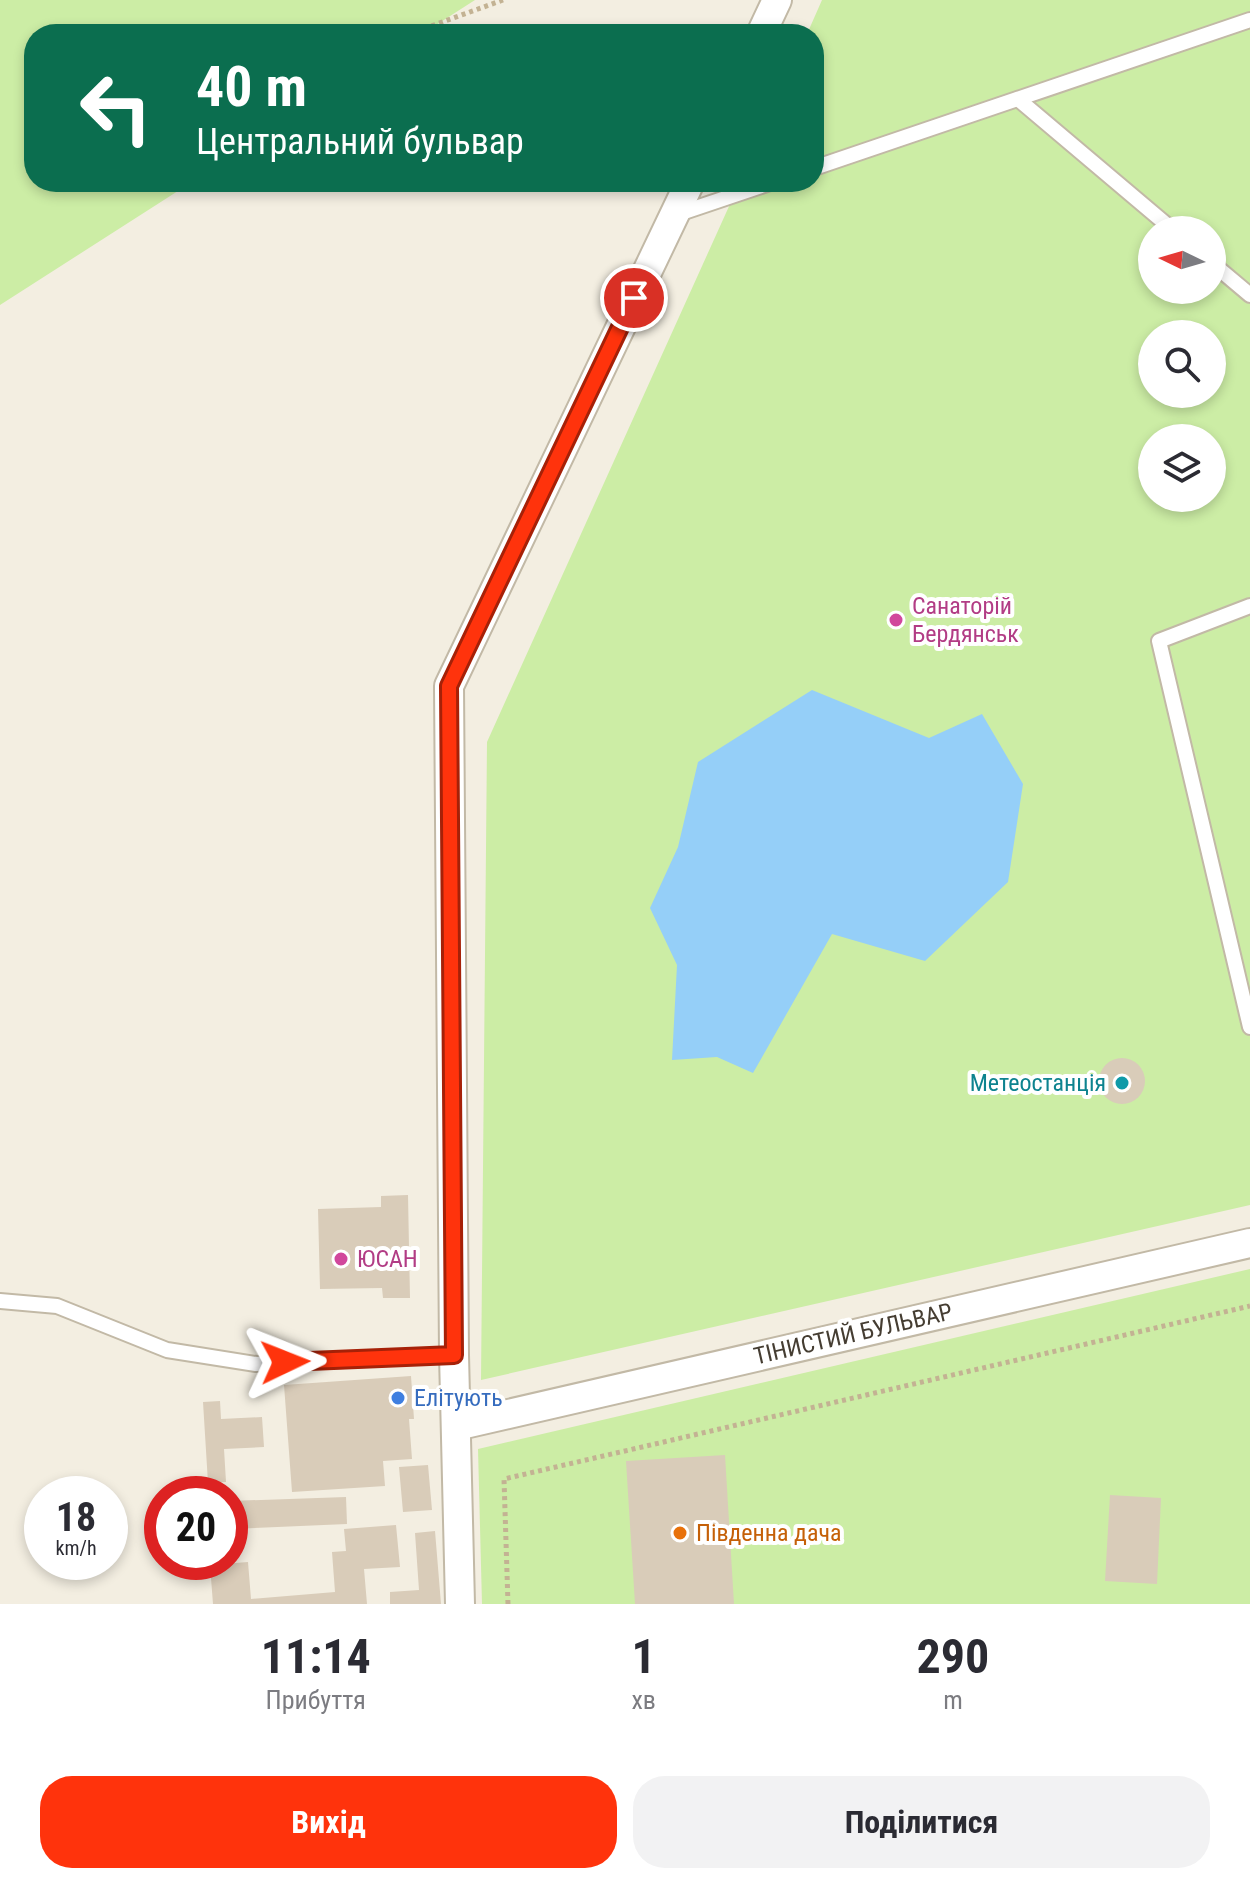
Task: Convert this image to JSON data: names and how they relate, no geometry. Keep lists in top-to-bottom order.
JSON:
{
  "streets": {
    "street": ["ТІНИСТИЙ БУЛЬВАР"]
  },
  "places": [
    "Санаторій Бердянськ",
    "Метеостанція",
    "ЮСАН",
    "Елітують",
    "Південна дача"
  ],
  "north": "left",
  "page": {
    "turn": ["40 m", "Центральний бульвар"],
    "speed": "18 km/h",
    "limit": "20",
    "eta": [
      "11:14",
      "Прибуття",
      "1",
      "хв",
      "290",
      "m"
    ],
    "buttons": ["Вихід", "Поділитися"]
  }
}
